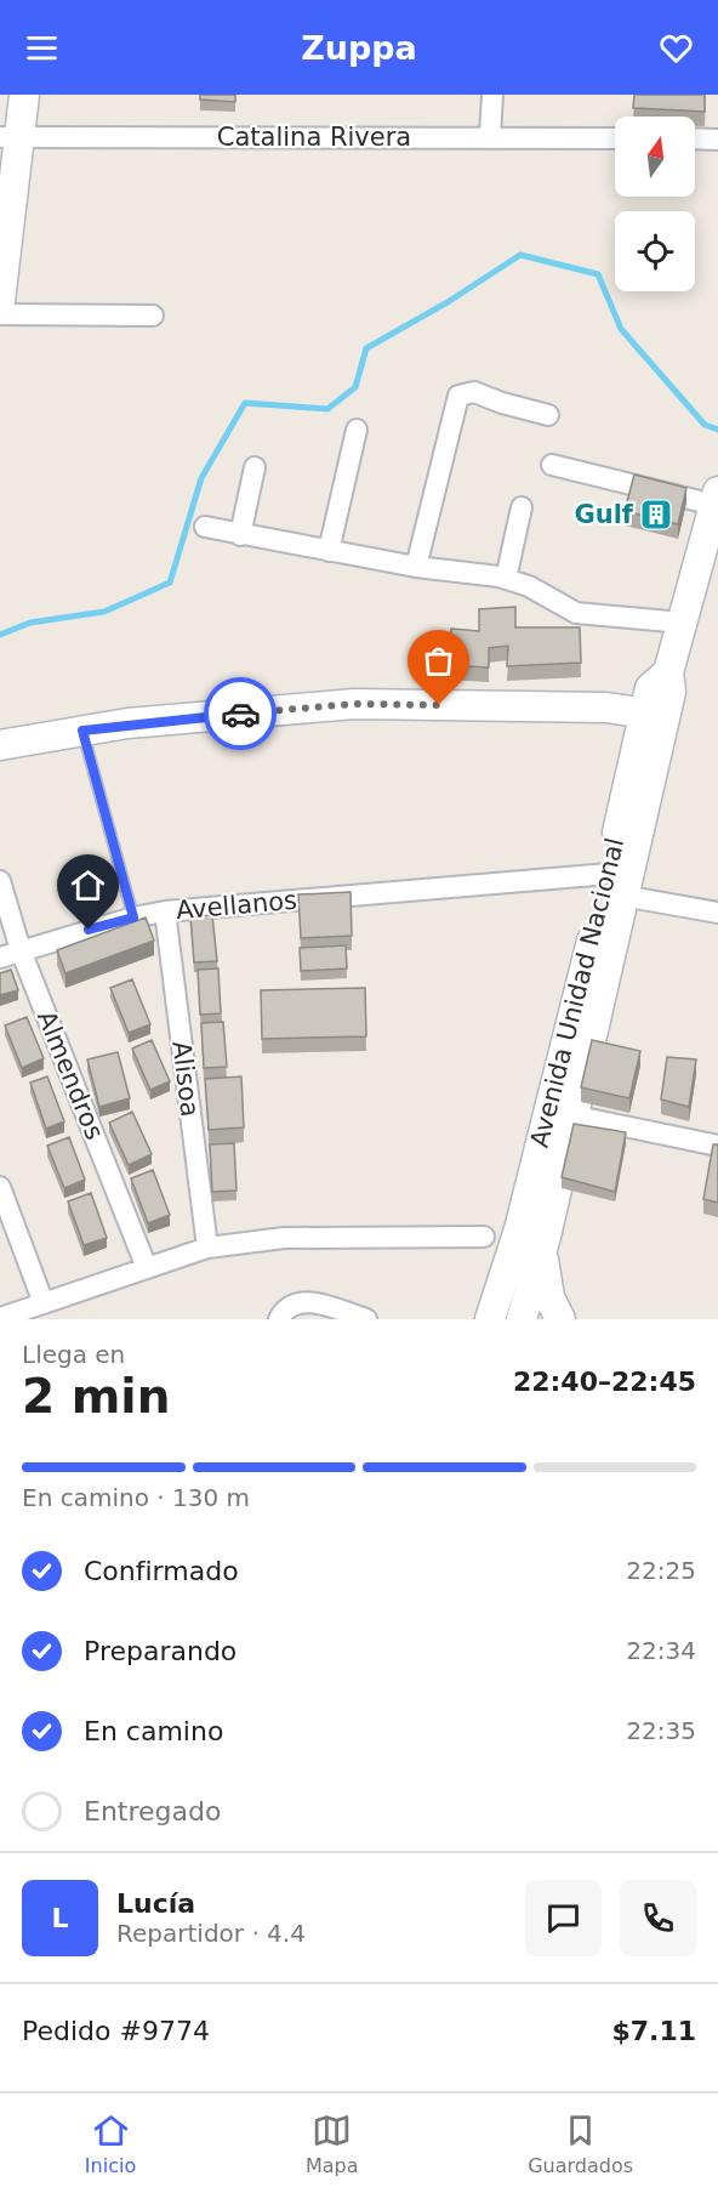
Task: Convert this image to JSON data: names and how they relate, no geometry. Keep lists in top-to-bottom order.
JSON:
{
  "streets": {
    "main road": ["Avenida Unidad Nacional"],
    "street": [
      "Catalina Rivera",
      "Avellanos",
      "Almendros",
      "Alisoa"
    ]
  },
  "crossings": [
    ["Avellanos", "Avenida Unidad Nacional"],
    ["Avellanos", "Almendros"],
    ["Avellanos", "Alisoa"]
  ],
  "places": {
    "building": ["Gulf"]
  },
  "north": "top",
  "page": {
    "header": "Zuppa",
    "heading": ["2 min", "Llega en", "22:40–22:45"],
    "panel": [
      "Lucía",
      "Repartidor · 4.4",
      "Pedido #9774",
      "$7.11"
    ],
    "bar": "En camino · 130 m",
    "list": [
      ["Confirmado", "22:25"],
      ["Preparando", "22:34"],
      ["En camino", "22:35"],
      "Entregado"
    ],
    "round": "L",
    "tabs": ["Inicio", "Mapa", "Guardados"]
  }
}
